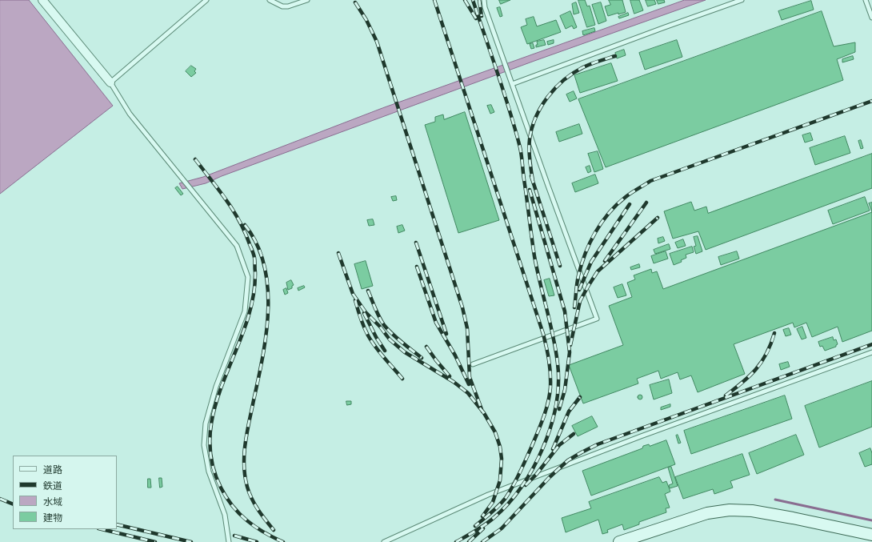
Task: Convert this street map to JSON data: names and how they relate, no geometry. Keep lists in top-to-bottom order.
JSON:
{
  "legend": [
    "道路",
    "鉄道",
    "水域",
    "建物"
  ]
}
